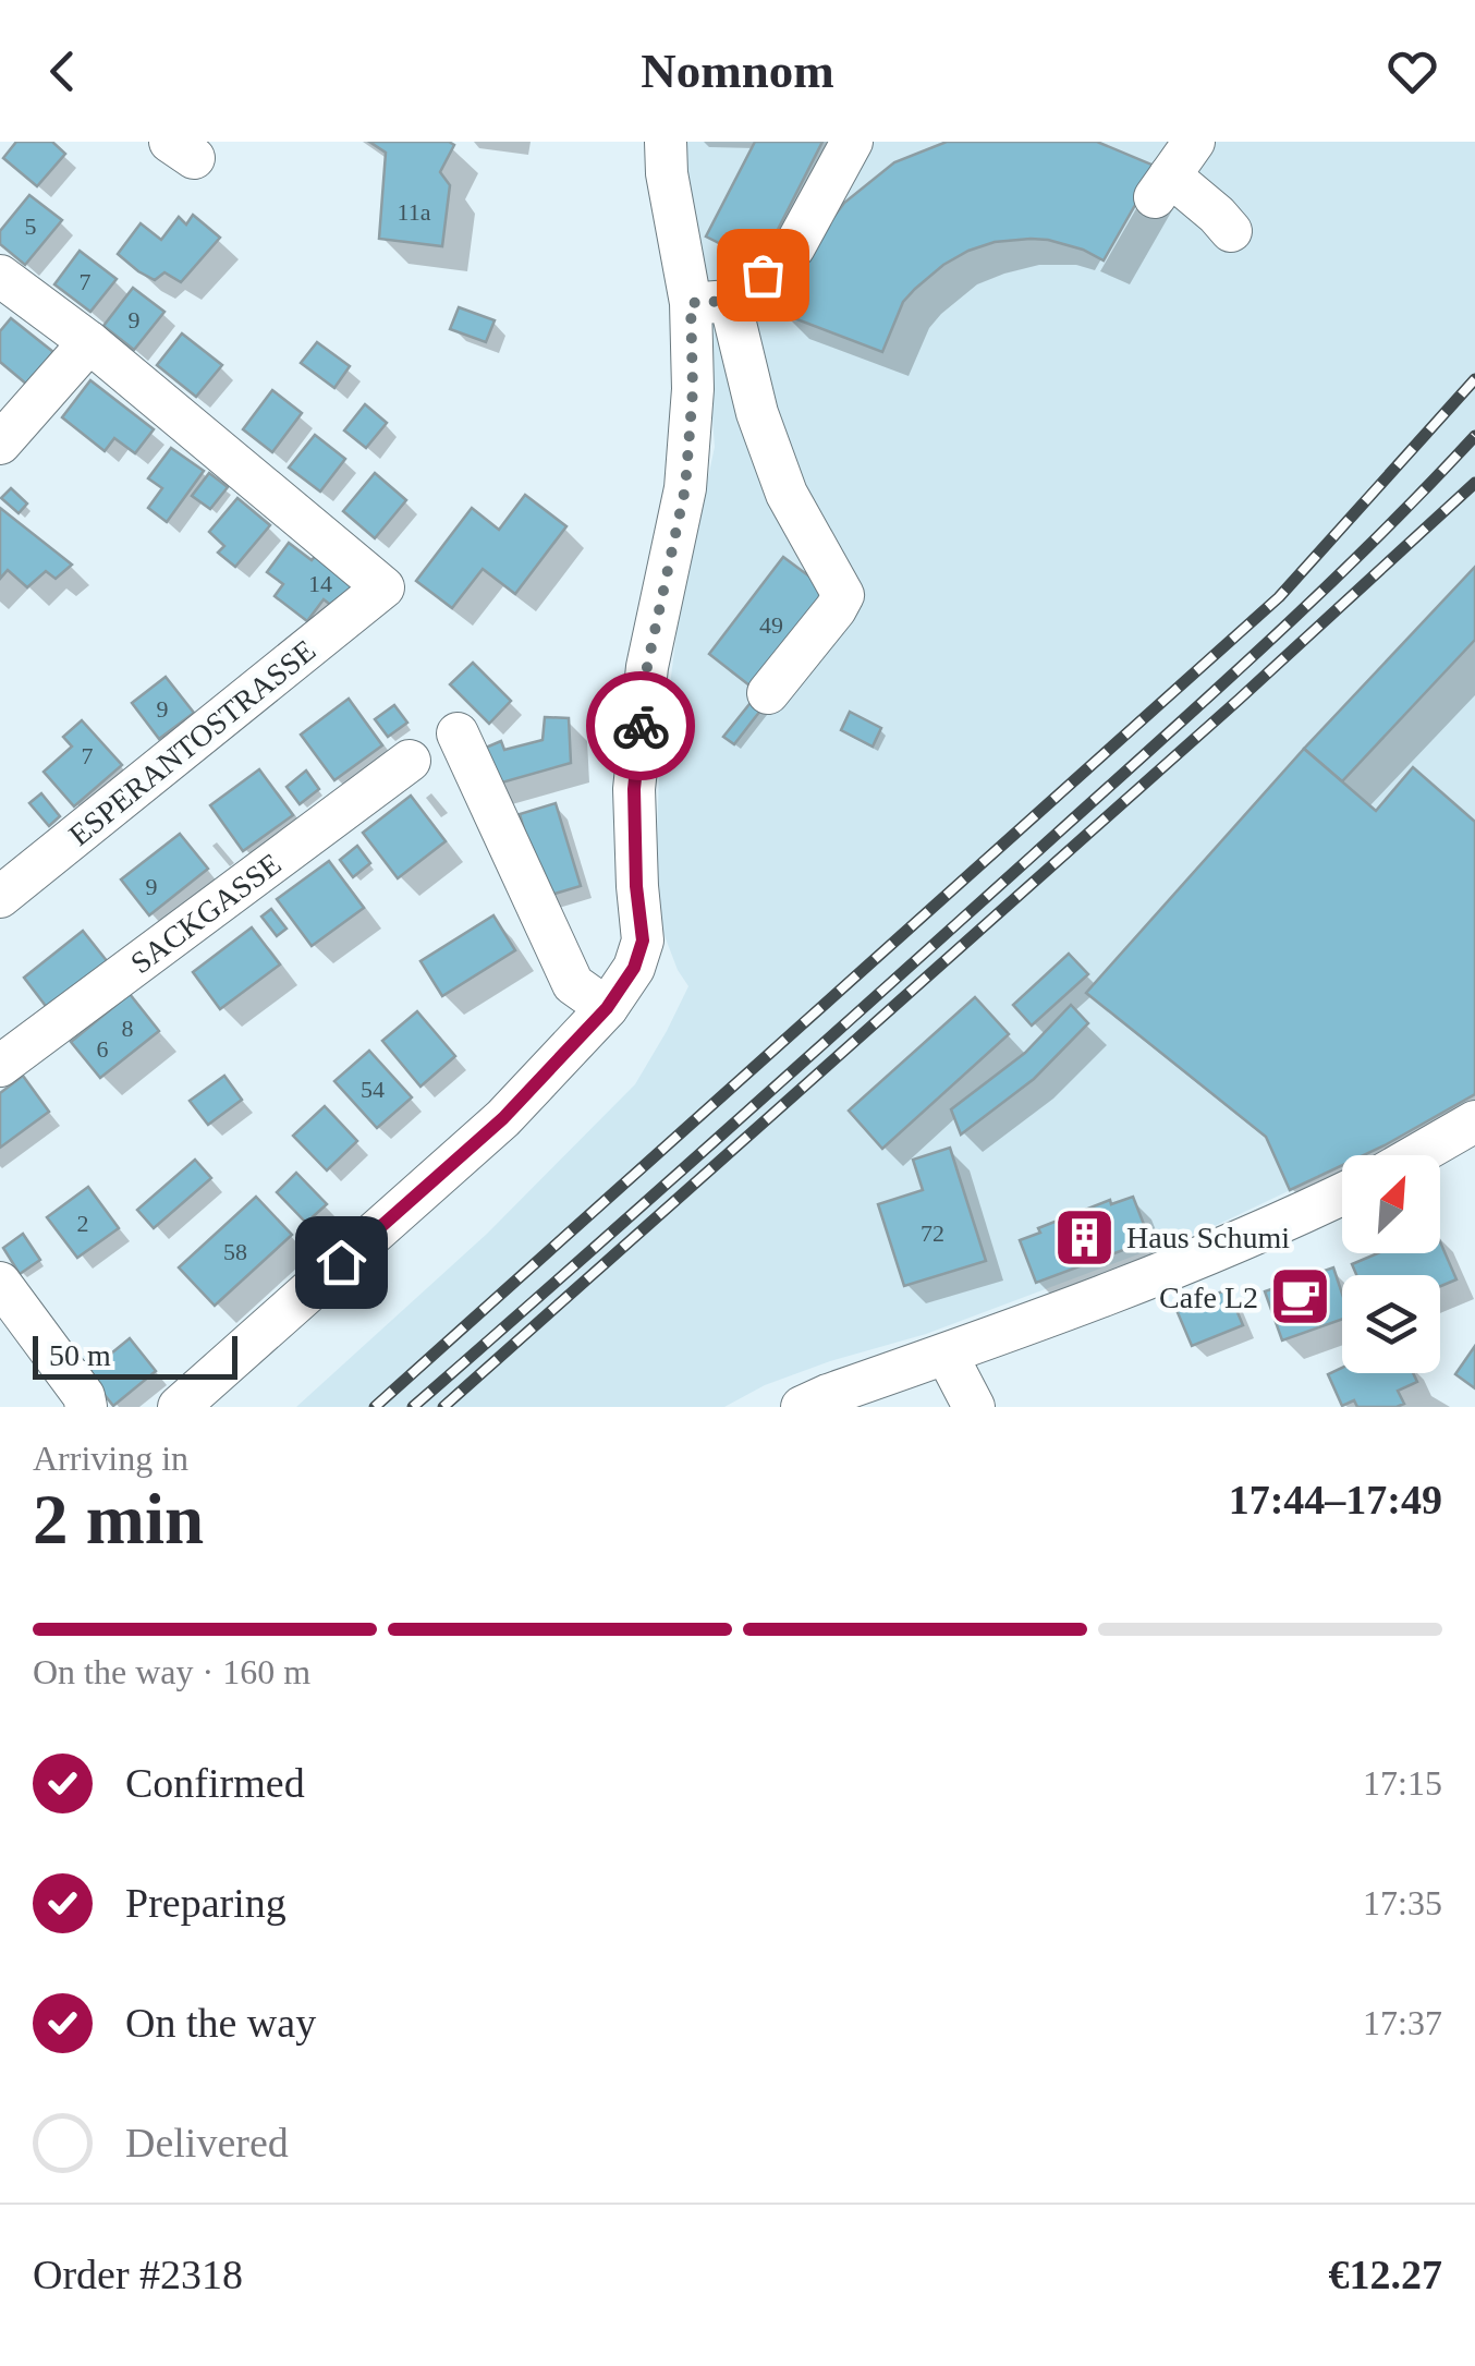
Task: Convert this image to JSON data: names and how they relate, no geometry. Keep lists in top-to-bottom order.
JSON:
{
  "streets": {
    "street": ["ESPERANTOSTRASSE", "SACKGASSE"]
  },
  "places": {
    "building": ["Haus Schumi"],
    "cafe": ["Cafe L2"]
  },
  "house_numbers": [
    "11a",
    "5",
    "7",
    "9",
    "14",
    "49",
    "9",
    "7",
    "9",
    "8",
    "6",
    "54",
    "2",
    "72",
    "58"
  ],
  "scale_bar": "50 m",
  "north": "top right",
  "page": {
    "header": "Nomnom",
    "scale": "50 m",
    "heading": ["2 min", "Arriving in", "17:44–17:49"],
    "panel": ["Order #2318", "€12.27"],
    "bar": "On the way · 160 m",
    "list": [
      ["Confirmed", "17:15"],
      ["Preparing", "17:35"],
      ["On the way", "17:37"],
      "Delivered"
    ]
  }
}
